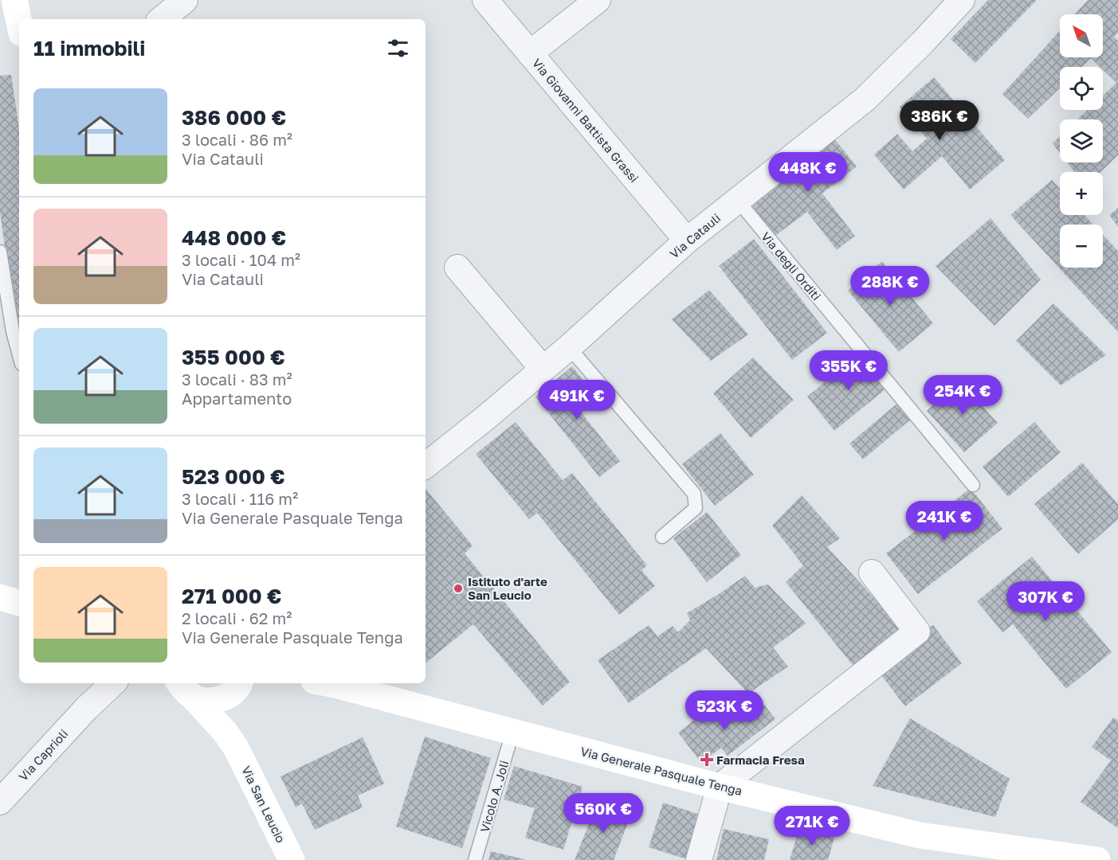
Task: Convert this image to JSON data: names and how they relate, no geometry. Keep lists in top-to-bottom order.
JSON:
{
  "streets": {
    "street": [
      "Via Giovanni Battista Grassi",
      "Via Catauli",
      "Via Caprioli",
      "Via Generale Pasquale Tenga",
      "Via San Leucio"
    ],
    "lane": ["Via degli Orditi", "Vicolo A. Joli"]
  },
  "crossings": [
    ["Via Giovanni Battista Grassi", "Via Catauli"],
    ["Via Catauli", "Via degli Orditi"],
    ["Via Generale Pasquale Tenga", "Vicolo A. Joli"]
  ],
  "places": {
    "other": ["Istituto d'arte San Leucio"],
    "health": ["Farmacia Fresa"]
  },
  "north": "top left",
  "page": {
    "map_buttons": ["+", "−"],
    "heading": "11 immobili",
    "list": [
      {
        "name": "386 000 €",
        "note": "3 locali · 86 m² · Via Catauli"
      },
      {
        "name": "448 000 €",
        "note": "3 locali · 104 m² · Via Catauli"
      },
      {
        "name": "355 000 €",
        "note": "3 locali · 83 m² · Appartamento"
      },
      {
        "name": "523 000 €",
        "note": "3 locali · 116 m² · Via Generale Pasquale Tenga"
      },
      {
        "name": "271 000 €",
        "note": "2 locali · 62 m² · Via Generale Pasquale Tenga"
      }
    ],
    "price": [
      "386K €",
      "448K €",
      "288K €",
      "355K €",
      "254K €",
      "491K €",
      "241K €",
      "307K €",
      "523K €",
      "560K €",
      "271K €"
    ]
  }
}
